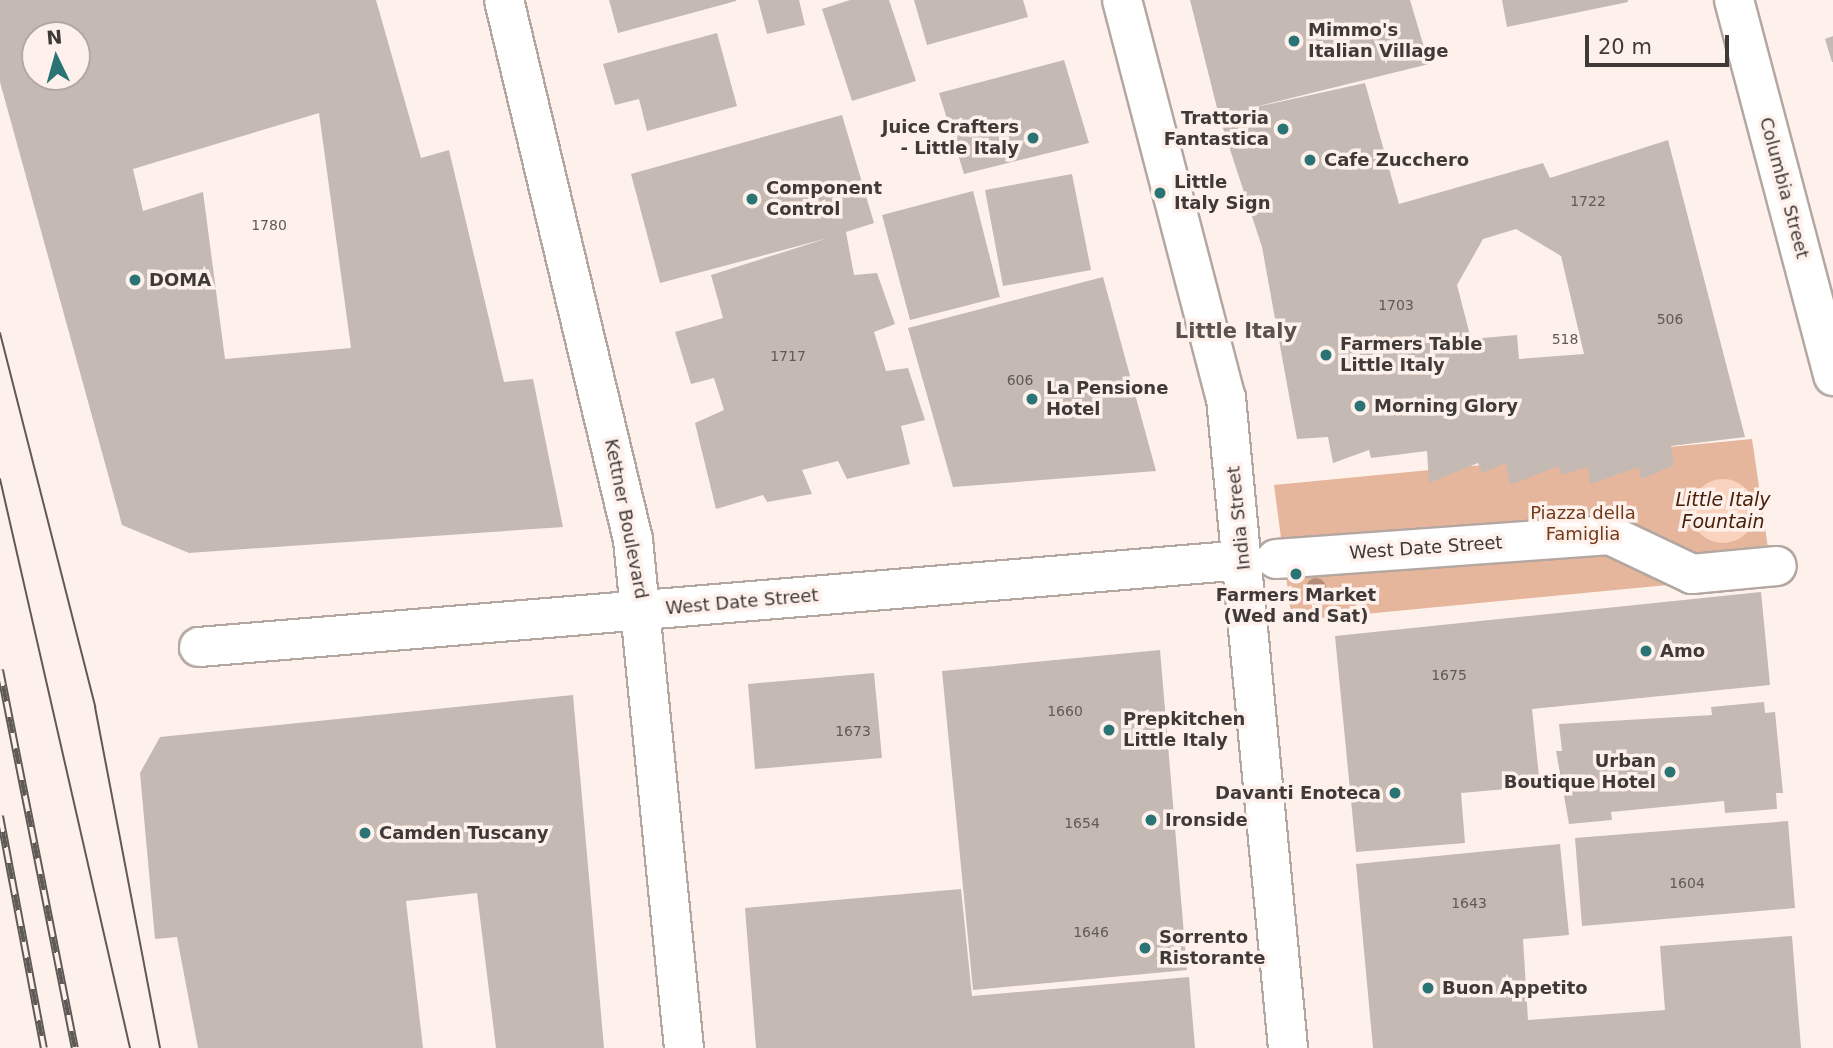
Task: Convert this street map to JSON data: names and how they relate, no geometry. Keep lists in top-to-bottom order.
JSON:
{
  "streets": {
    "main road": [
      "Columbia Street",
      "India Street",
      "Kettner Boulevard",
      "West Date Street"
    ]
  },
  "crossings": [
    ["India Street", "West Date Street"],
    ["Kettner Boulevard", "West Date Street"]
  ],
  "districts": ["Little Italy"],
  "water": ["Little Italy Fountain"],
  "parks": ["Piazza della Famiglia"],
  "places": [
    "Mimmo's Italian Village",
    "Trattoria Fantastica",
    "Juice Crafters - Little Italy",
    "Cafe Zucchero",
    "Little Italy Sign",
    "Component Control",
    "DOMA",
    "Farmers Table Little Italy",
    "La Pensione Hotel",
    "Morning Glory",
    "Farmers Market (Wed and Sat)",
    "Amo",
    "Prepkitchen Little Italy",
    "Urban Boutique Hotel",
    "Davanti Enoteca",
    "Ironside",
    "Camden Tuscany",
    "Sorrento Ristorante",
    "Buon Appetito"
  ],
  "house_numbers": [
    "1722",
    "1780",
    "1703",
    "506",
    "518",
    "1717",
    "606",
    "1675",
    "1660",
    "1673",
    "1654",
    "1604",
    "1643",
    "1646"
  ],
  "scale_bar": "20 m",
  "north": "top"
}
